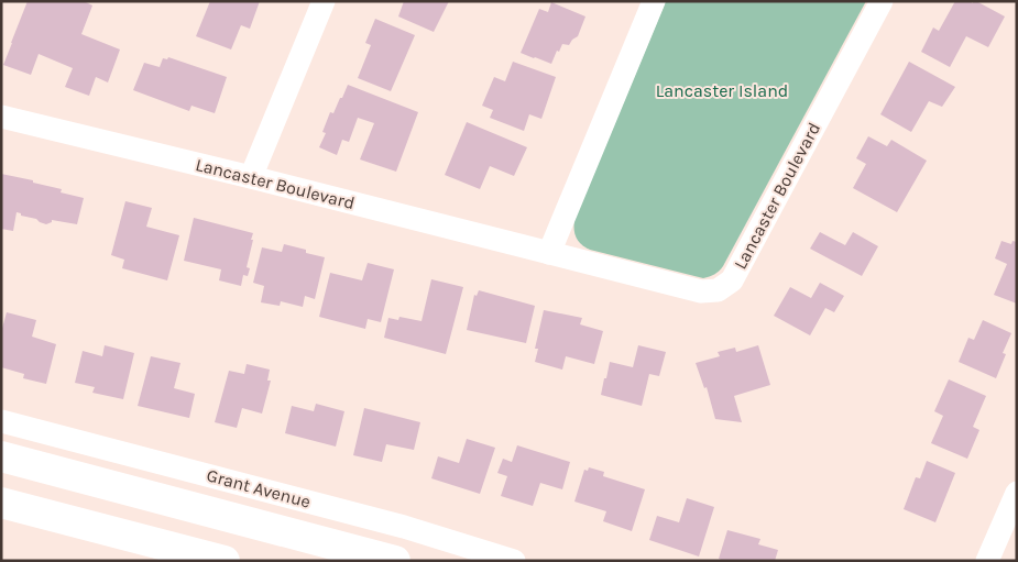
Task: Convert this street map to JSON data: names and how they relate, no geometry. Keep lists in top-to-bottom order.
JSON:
{
  "streets": {
    "main road": ["Grant Avenue"],
    "street": ["Lancaster Boulevard"]
  },
  "parks": ["Lancaster Island"]
}
